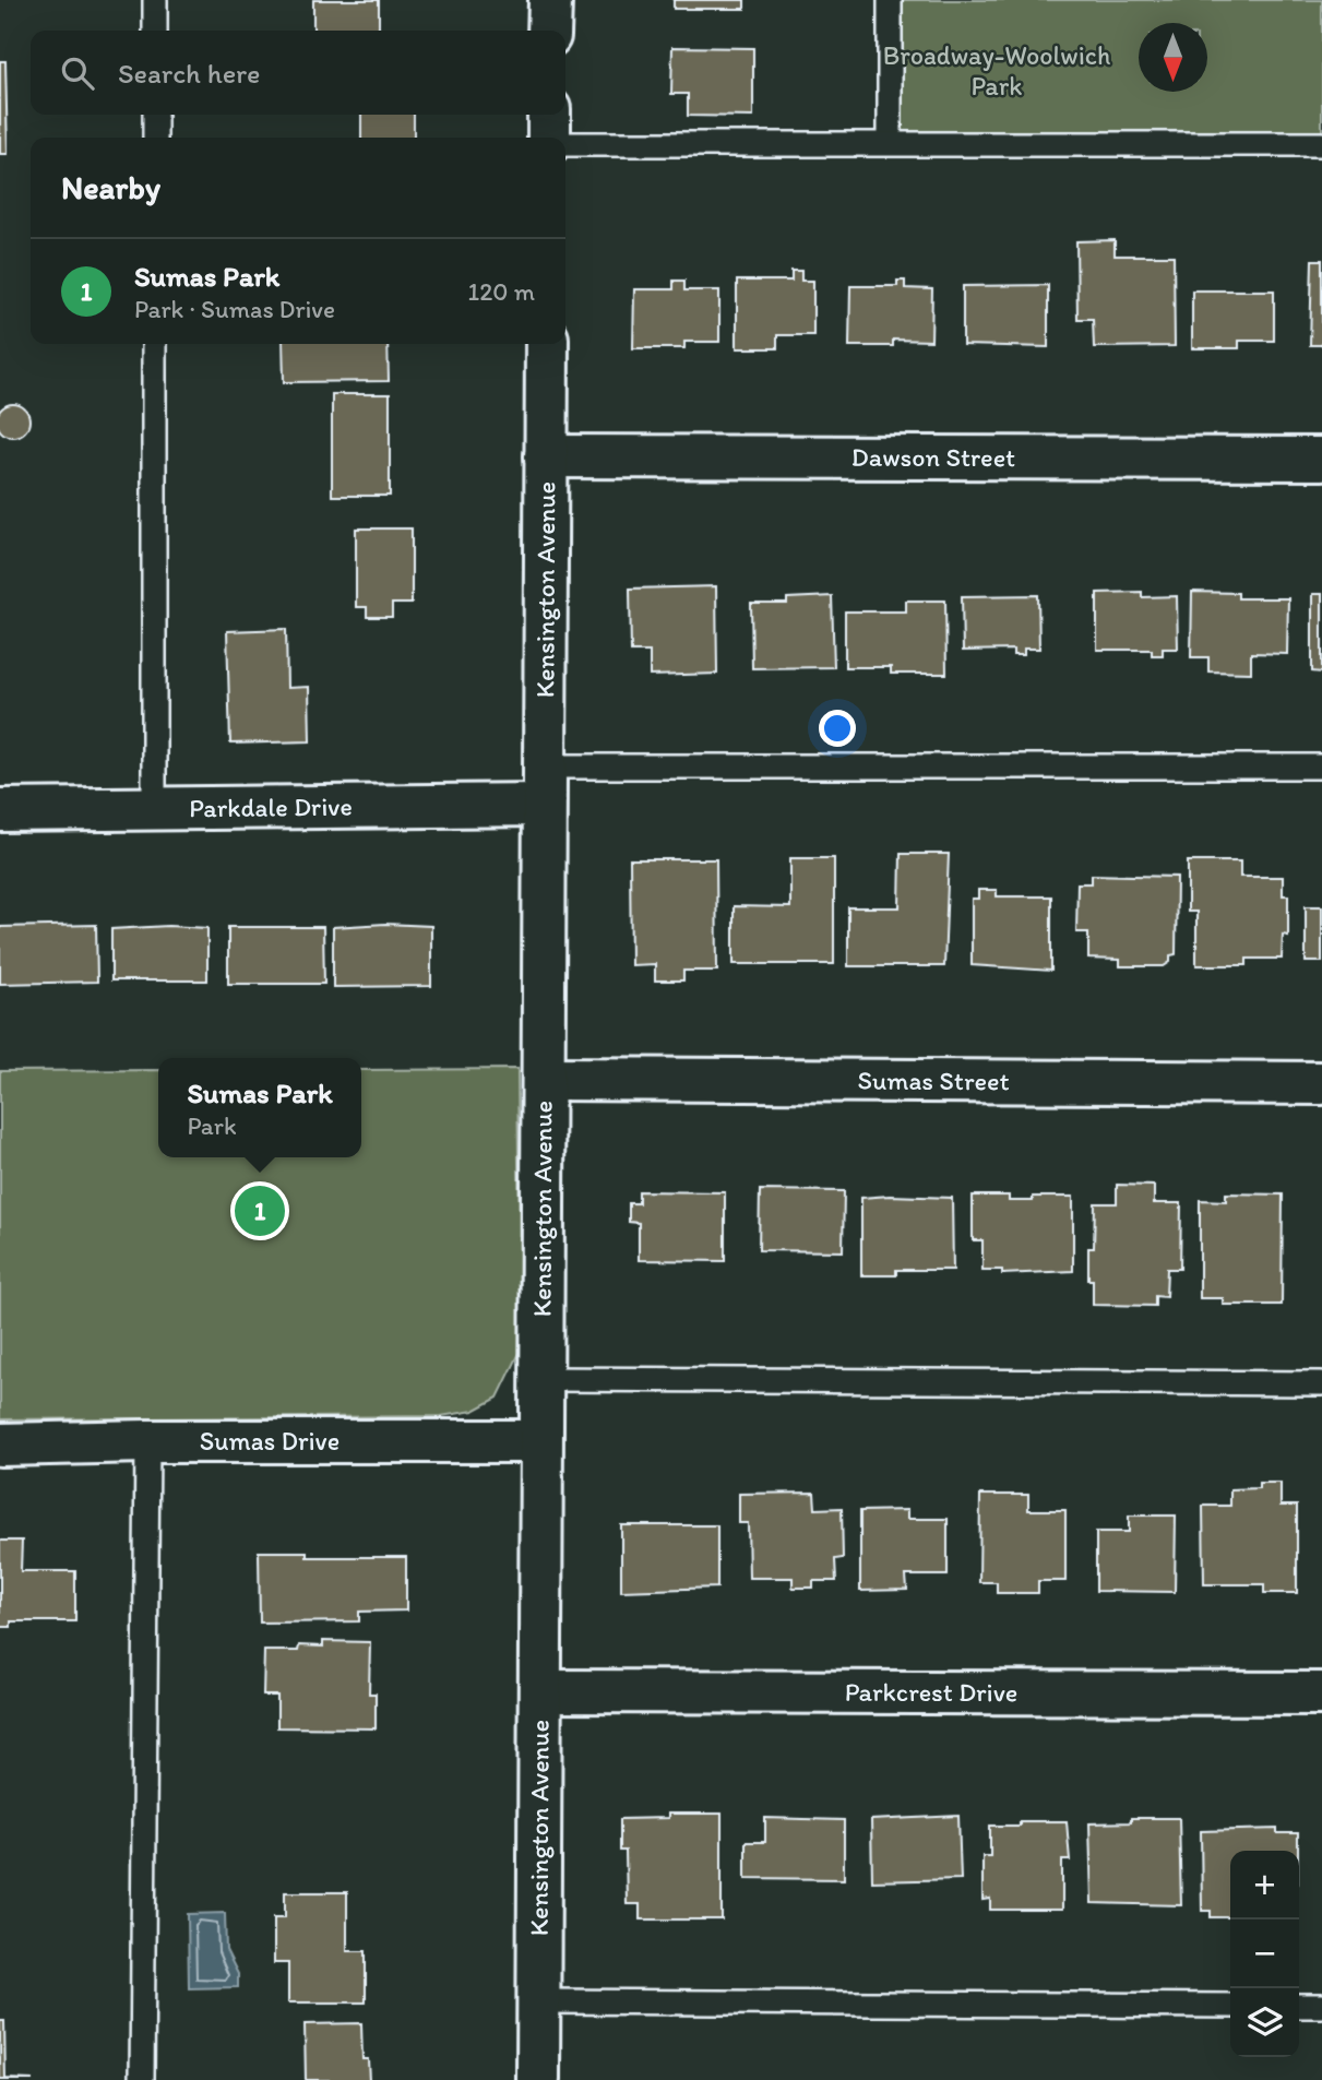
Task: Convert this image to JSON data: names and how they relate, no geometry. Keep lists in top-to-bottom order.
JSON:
{
  "streets": {
    "street": [
      "Dawson Street",
      "Kensington Avenue",
      "Parkdale Drive",
      "Sumas Street",
      "Sumas Drive",
      "Parkcrest Drive"
    ]
  },
  "crossings": [
    ["Dawson Street", "Kensington Avenue"],
    ["Kensington Avenue", "Parkdale Drive"],
    ["Kensington Avenue", "Sumas Street"],
    ["Kensington Avenue", "Sumas Drive"],
    ["Kensington Avenue", "Parkcrest Drive"]
  ],
  "parks": ["Broadway-Woolwich Park"],
  "north": "bottom",
  "page": {
    "search": "Search here",
    "heading": "Nearby",
    "list": [
      {
        "mark": "1",
        "name": "Sumas Park",
        "note": "Park · Sumas Drive",
        "value": "120 m"
      }
    ],
    "popup": ["Sumas Park", "Park"],
    "pins": "1",
    "map_buttons": ["+", "−"]
  }
}
